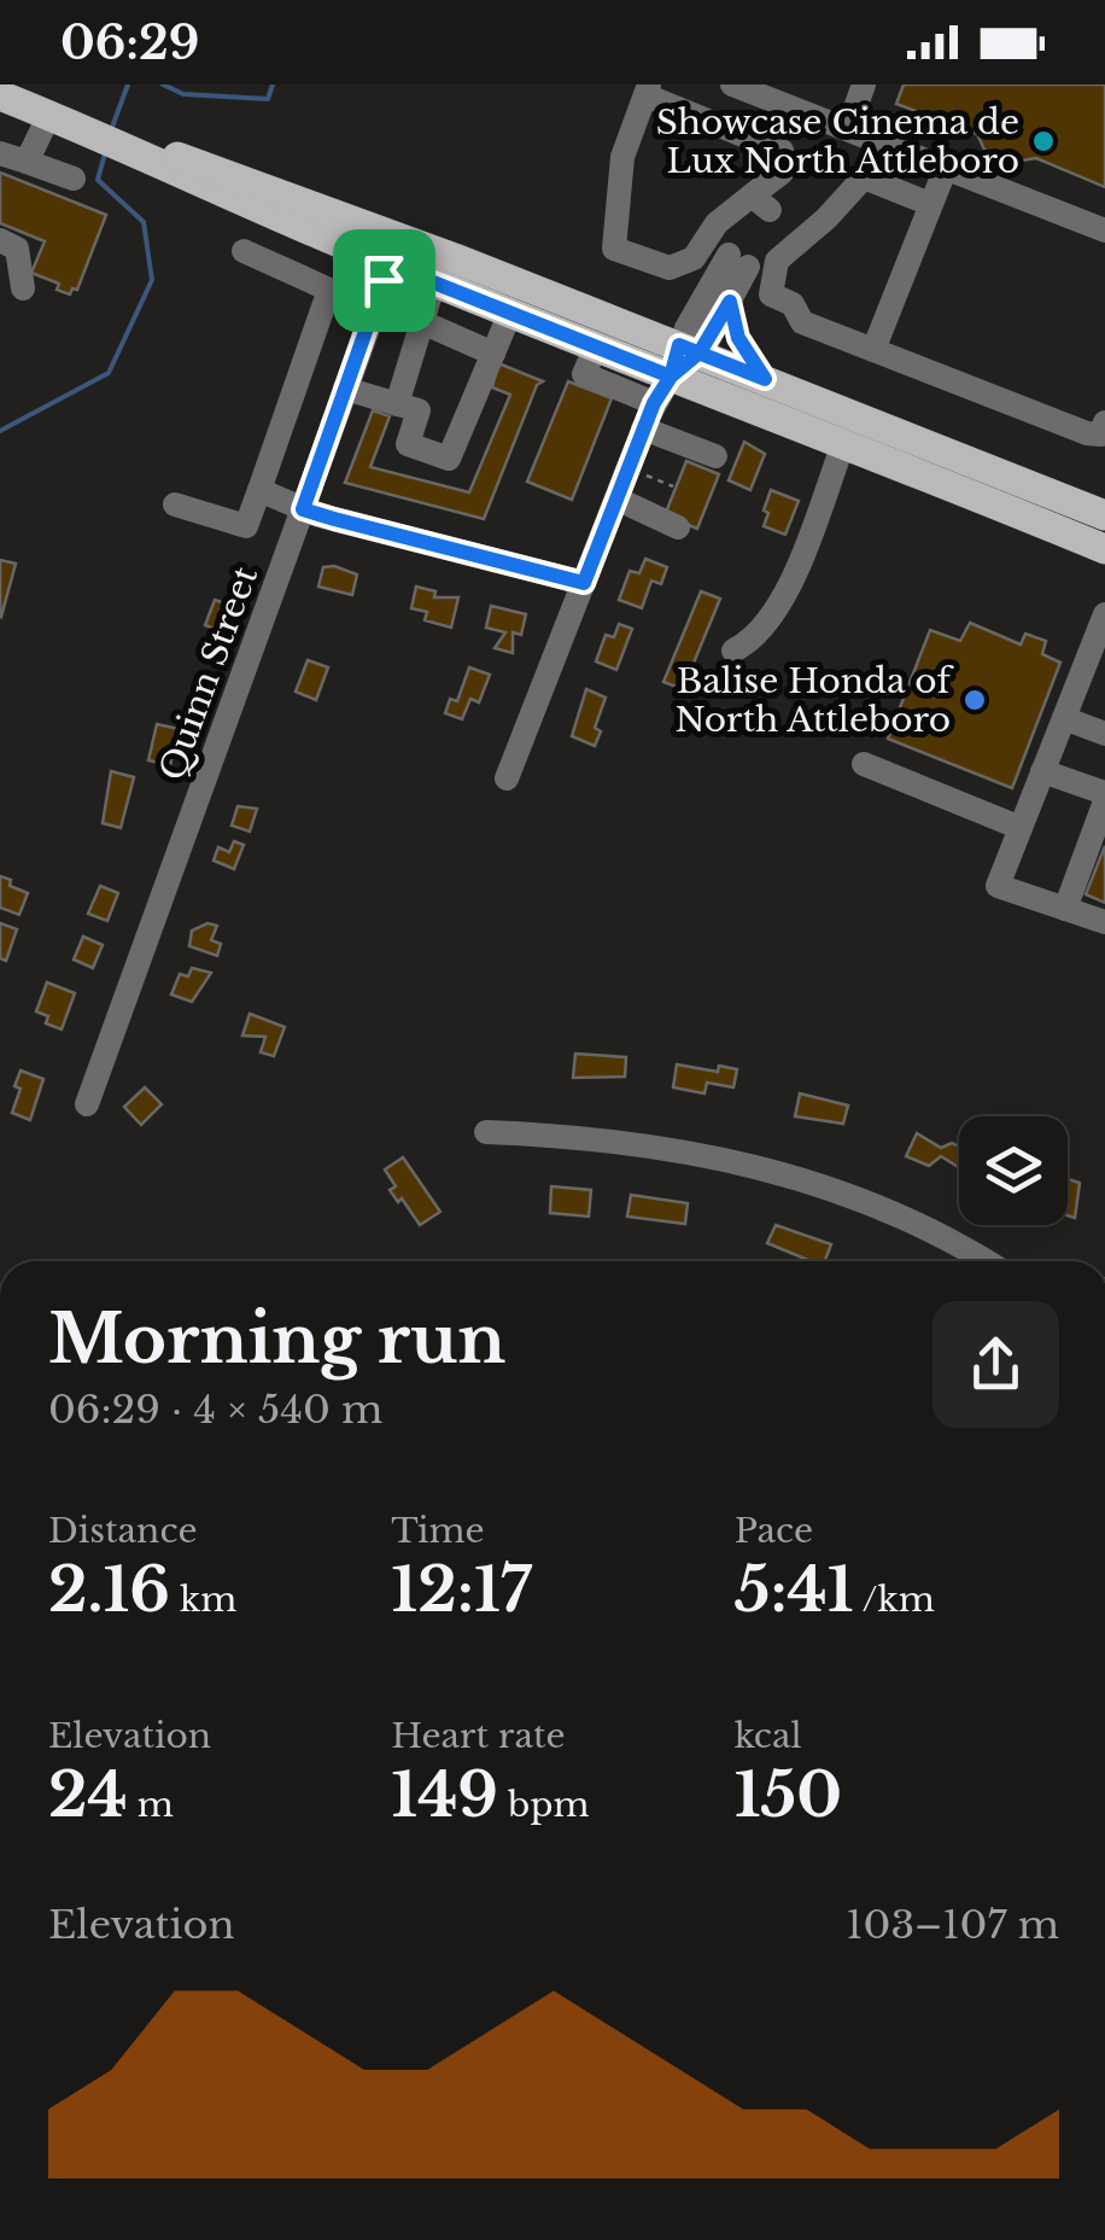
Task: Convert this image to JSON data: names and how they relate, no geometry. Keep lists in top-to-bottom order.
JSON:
{
  "streets": {
    "street": ["Quinn Street"]
  },
  "places": ["Showcase Cinema de Lux North Attleboro", "Balise Honda of North Attleboro"],
  "page": {
    "status": "06:29",
    "heading": ["Morning run", "06:29 · 4 × 540 m"],
    "stats": [
      ["Distance", "2.16 km"],
      ["Time", "12:17"],
      ["Pace", "5:41 /km"],
      ["Elevation", "24 m"],
      ["Heart rate", "149 bpm"],
      ["kcal", "150"]
    ],
    "chart": ["Elevation", "103–107 m"]
  }
}
